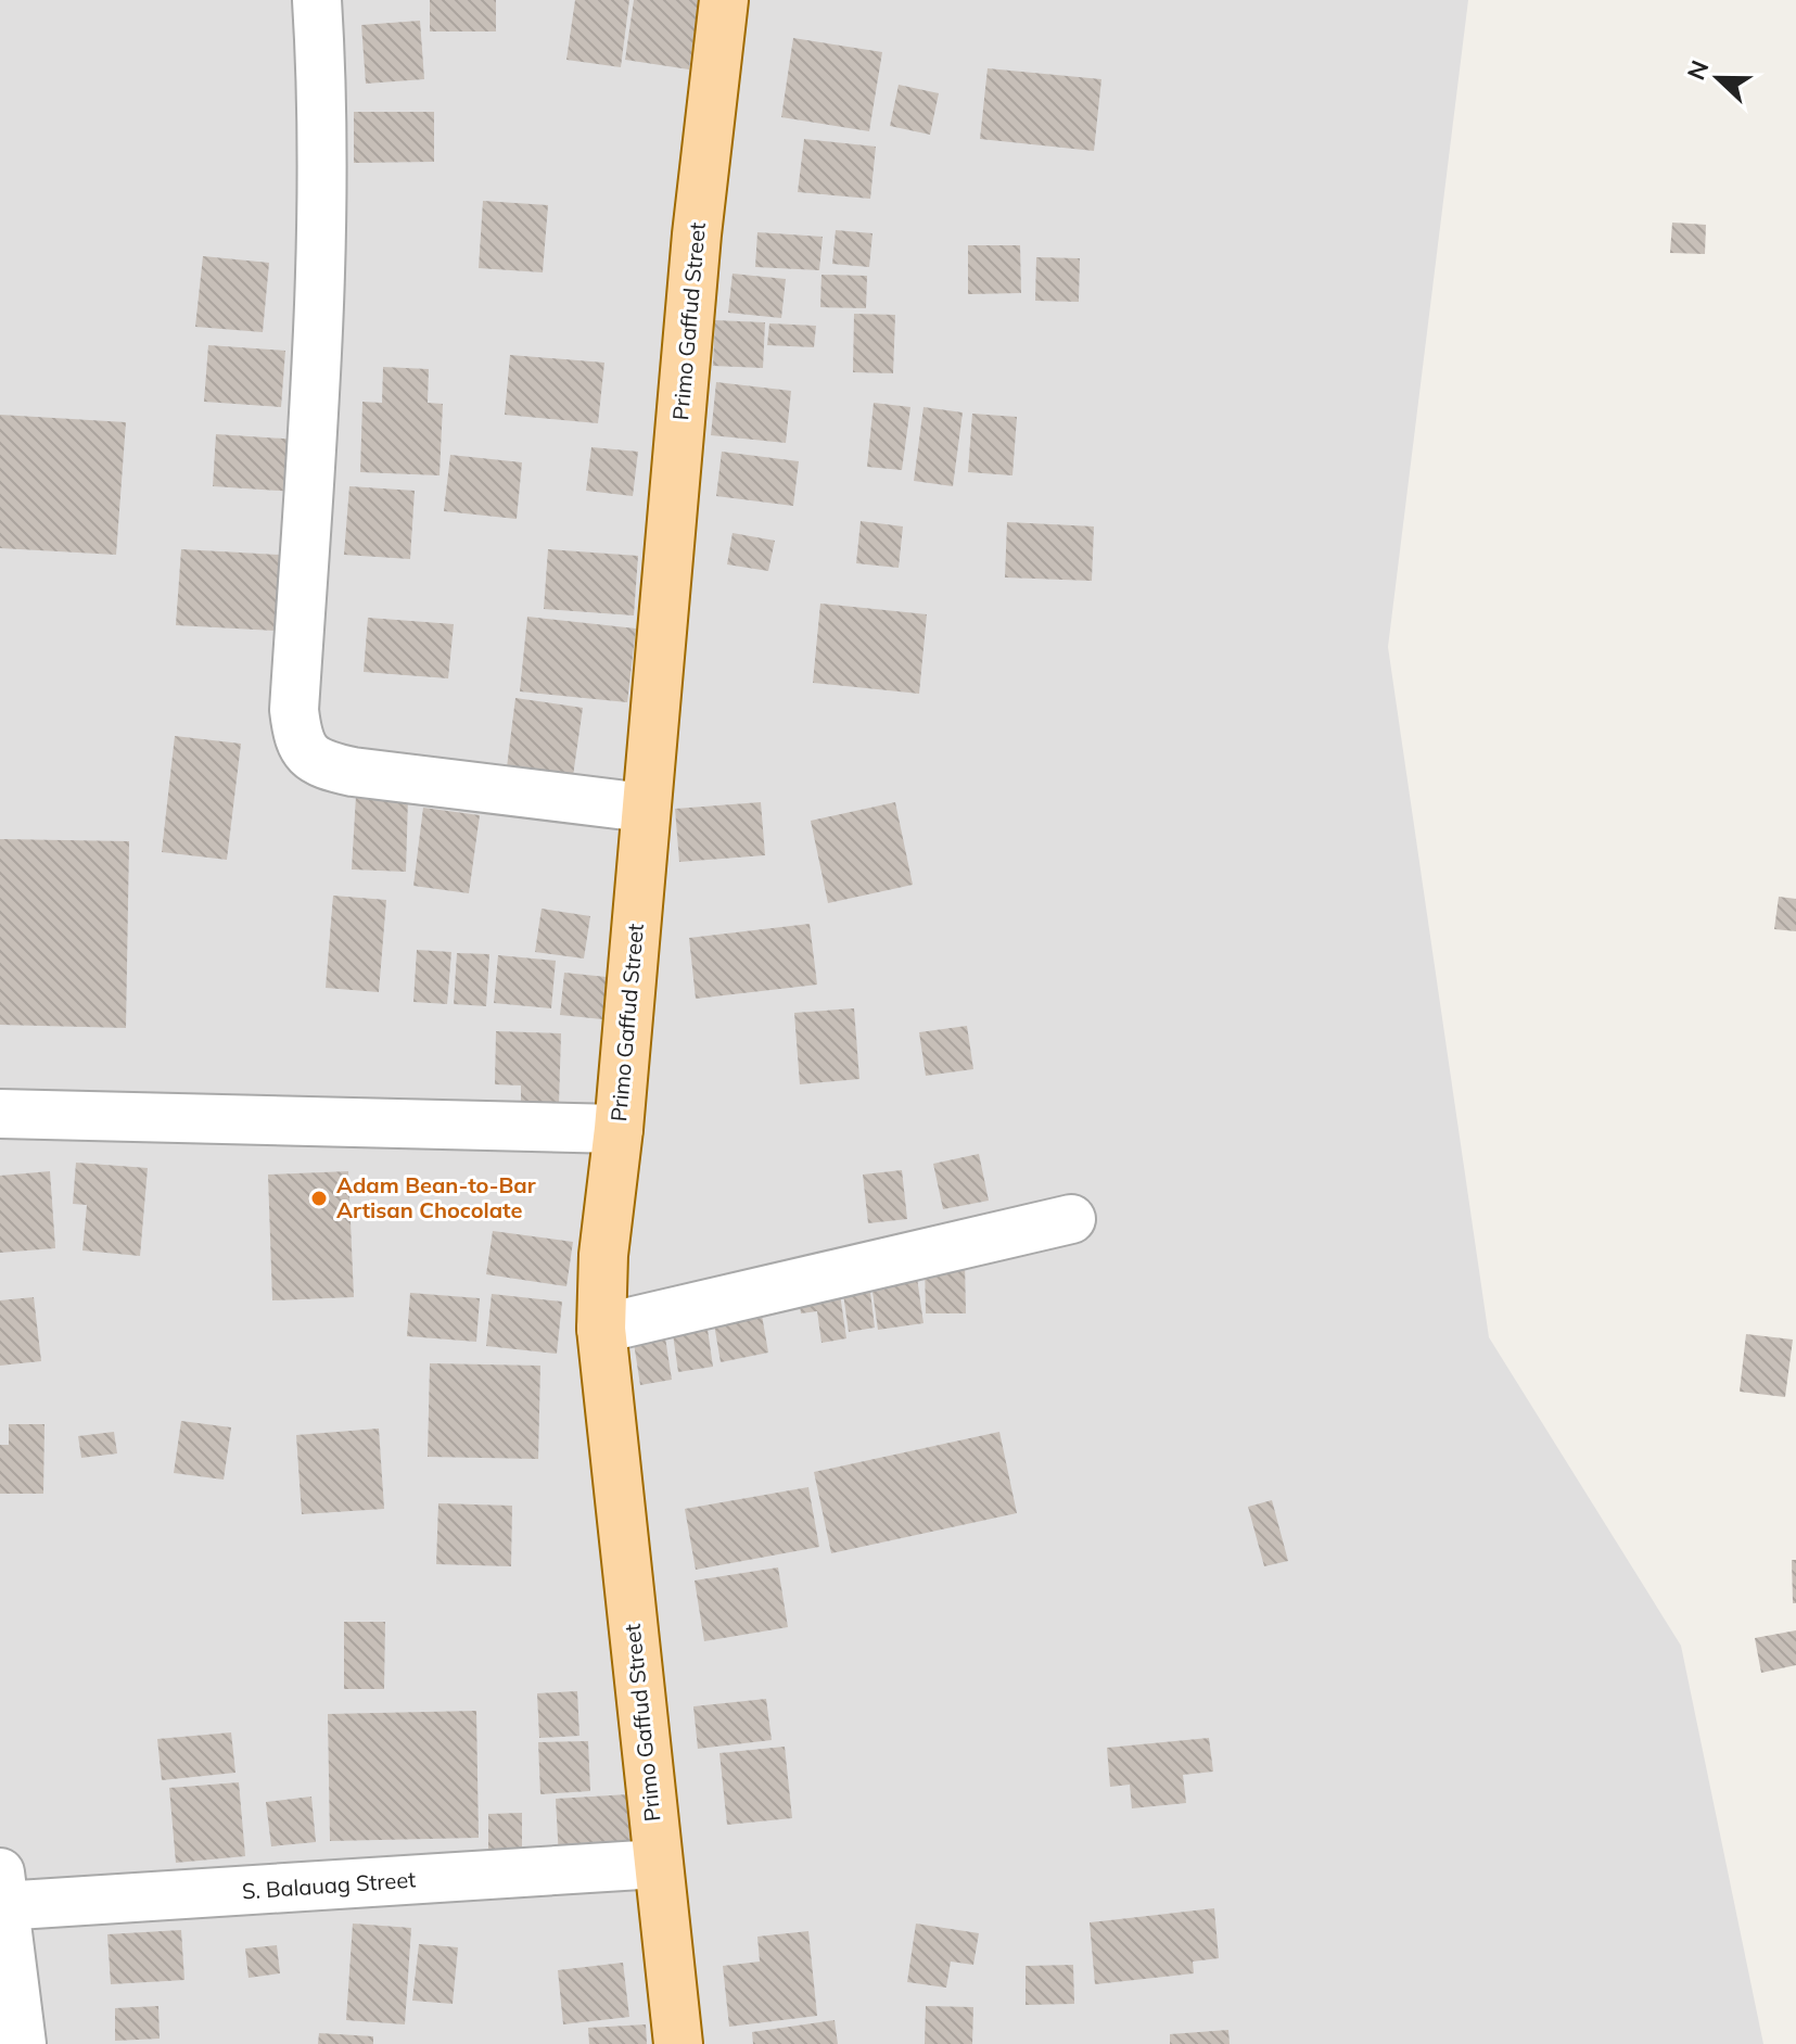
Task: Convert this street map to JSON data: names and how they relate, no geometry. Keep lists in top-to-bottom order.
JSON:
{
  "streets": {
    "main road": ["Primo Gaffud Street"],
    "street": ["S. Balauag Street"]
  },
  "crossings": [
    ["Primo Gaffud Street", "S. Balauag Street"]
  ],
  "places": ["Adam Bean-to-Bar Artisan Chocolate"],
  "north": "left"
}
